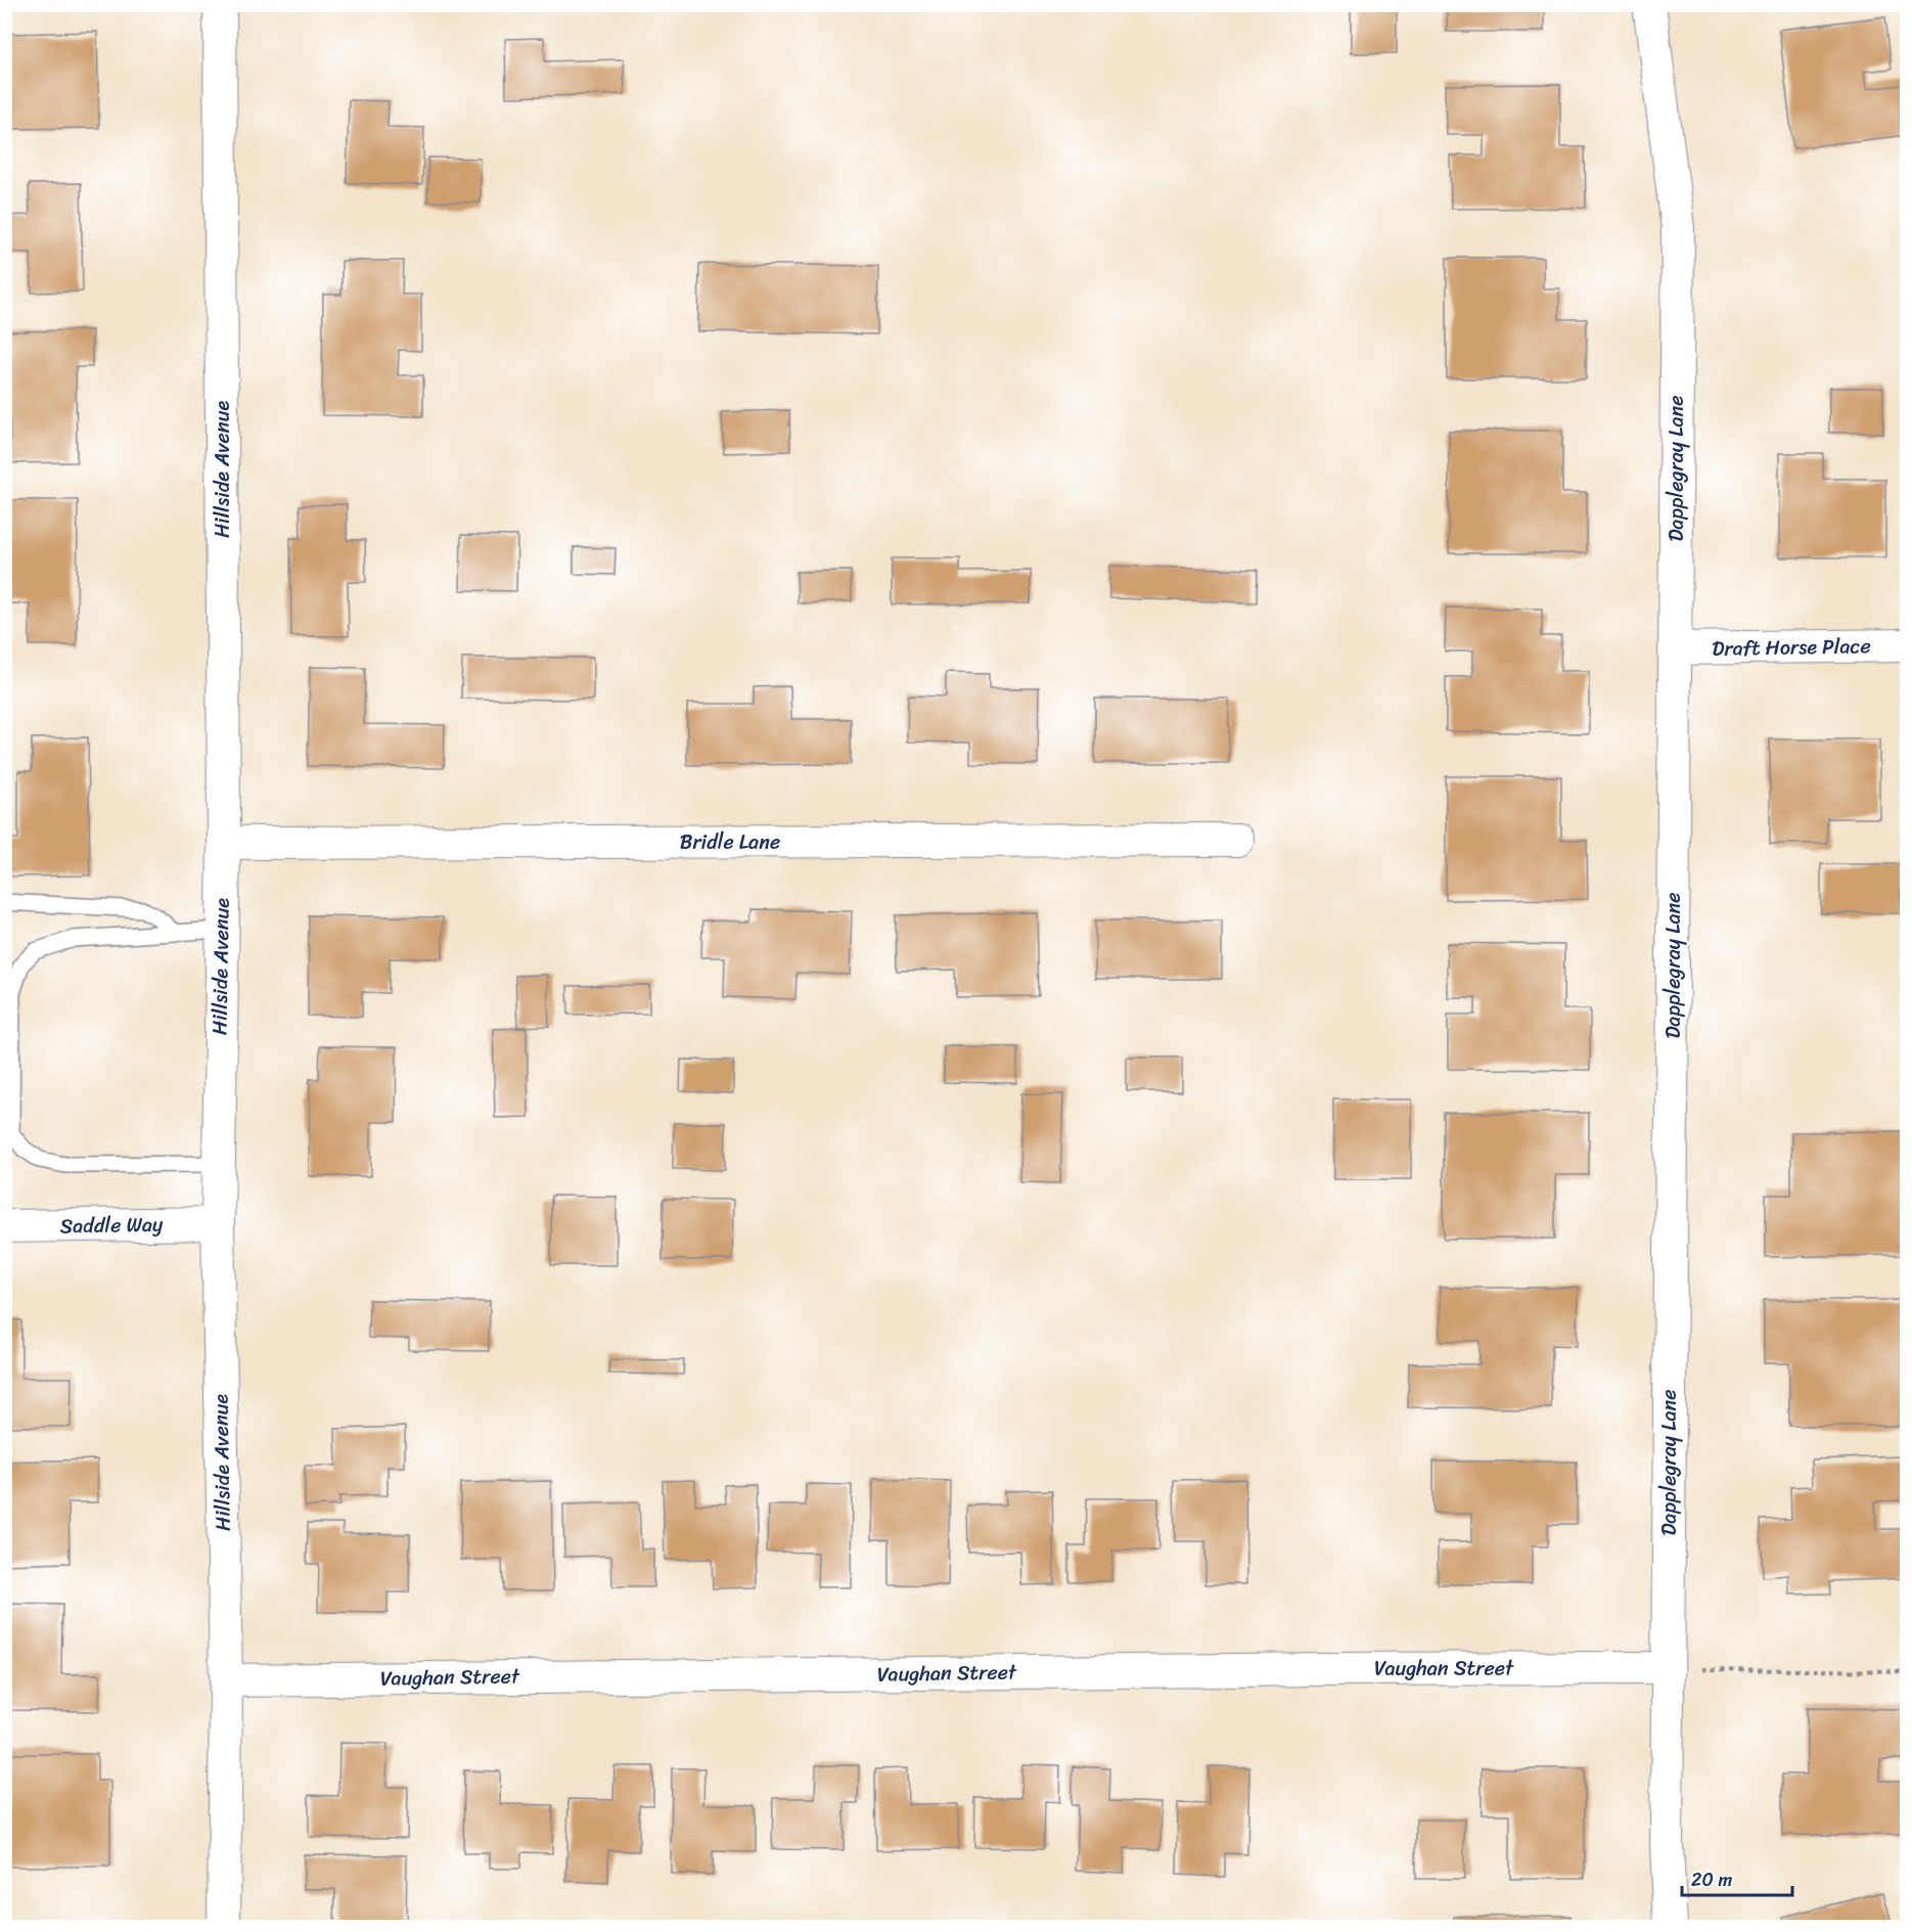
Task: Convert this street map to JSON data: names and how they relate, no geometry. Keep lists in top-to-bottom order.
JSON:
{
  "streets": {
    "street": [
      "Dapplegray Lane",
      "Hillside Avenue",
      "Draft Horse Place",
      "Bridle Lane",
      "Saddle Way",
      "Vaughan Street"
    ]
  },
  "crossings": [
    ["Dapplegray Lane", "Draft Horse Place"],
    ["Dapplegray Lane", "Vaughan Street"],
    ["Hillside Avenue", "Bridle Lane"],
    ["Hillside Avenue", "Saddle Way"],
    ["Hillside Avenue", "Vaughan Street"]
  ],
  "scale_bar": "20 m"
}
